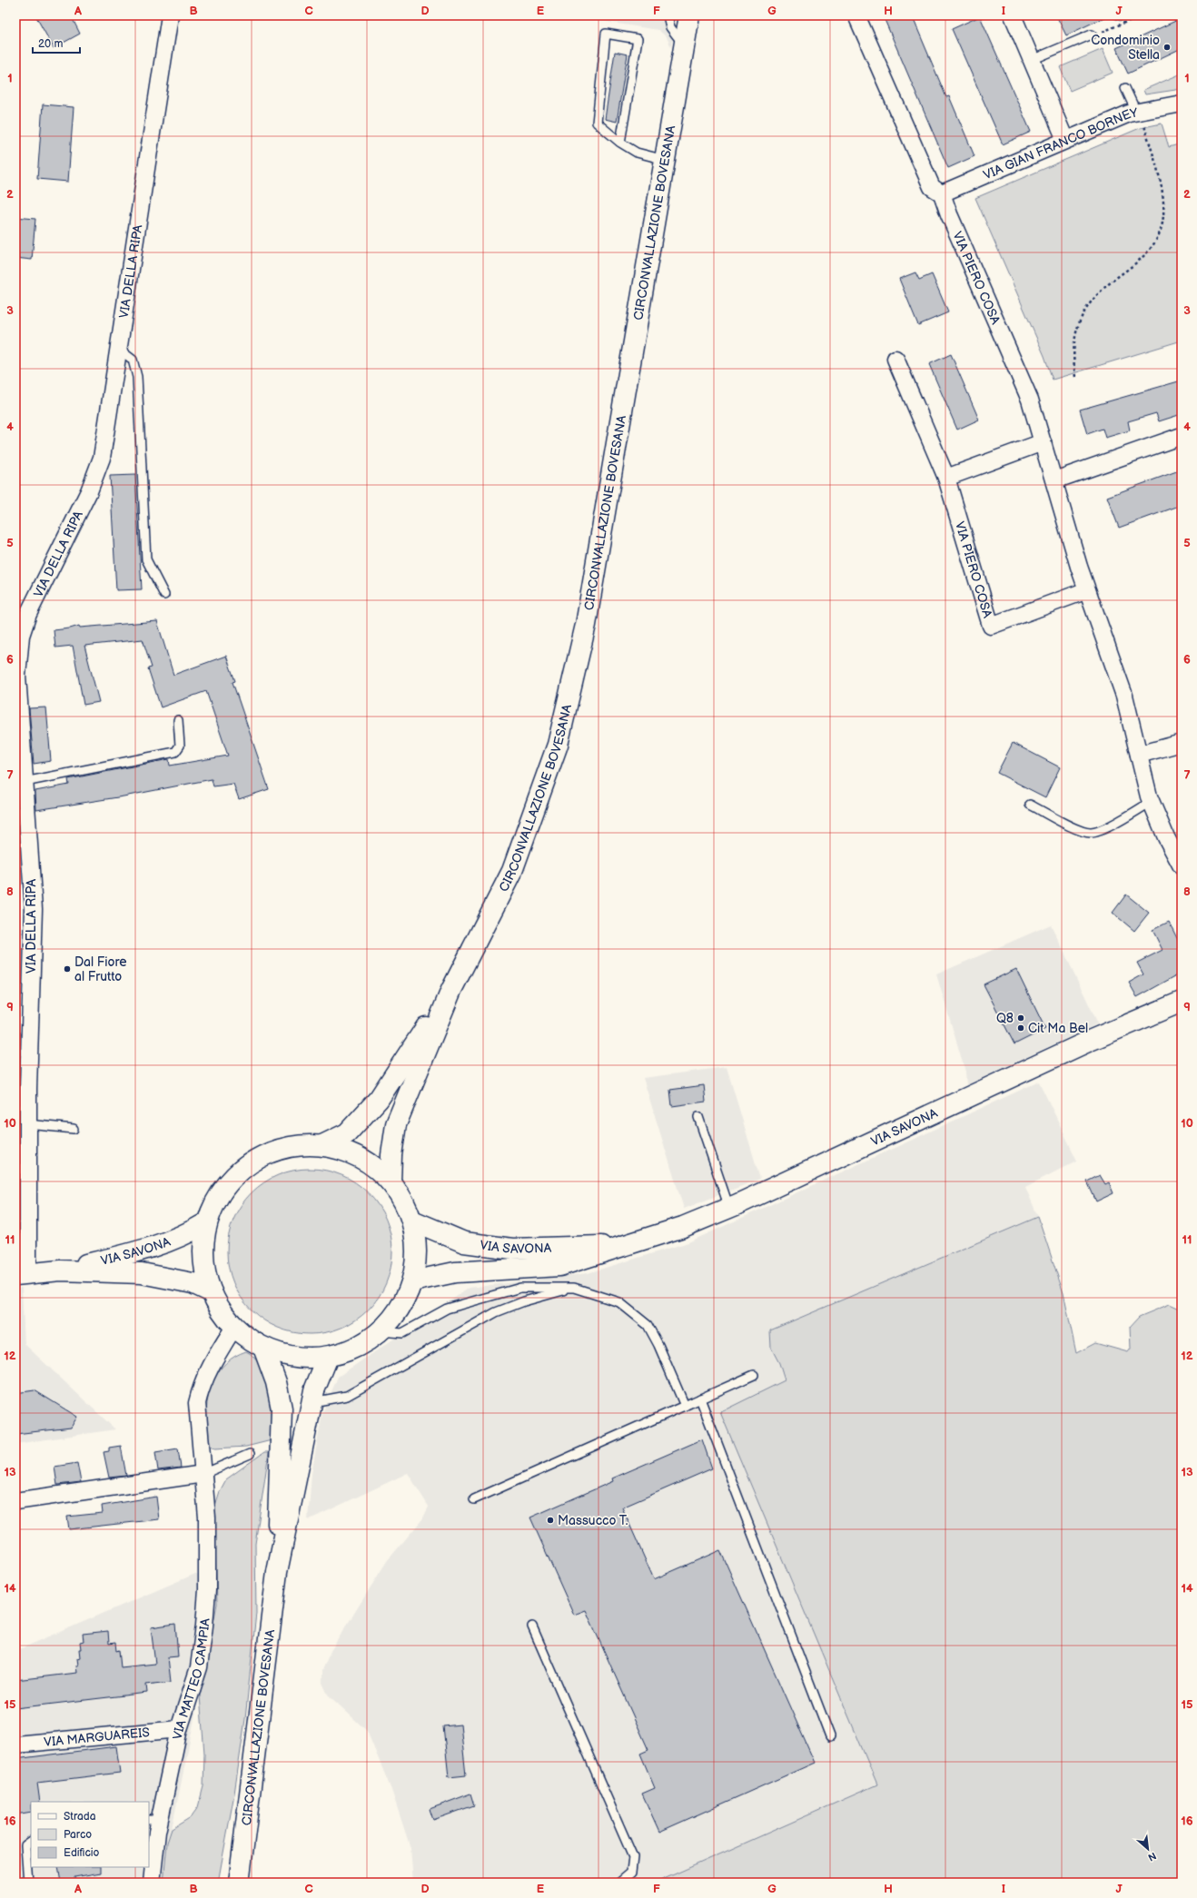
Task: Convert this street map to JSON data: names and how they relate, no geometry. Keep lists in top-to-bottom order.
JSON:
{
  "streets": {
    "main road": ["CIRCONVALLAZIONE BOVESANA", "VIA SAVONA"],
    "street": [
      "VIA GIAN FRANCO BORNEY",
      "VIA DELLA RIPA",
      "VIA PIERO COSA",
      "VIA MATTEO CAMPIA",
      "VIA MARGUAREIS"
    ]
  },
  "crossings": [
    ["VIA GIAN FRANCO BORNEY", "VIA PIERO COSA"],
    ["VIA DELLA RIPA", "VIA SAVONA"],
    ["VIA MATTEO CAMPIA", "VIA MARGUAREIS"]
  ],
  "places": [
    "Condominio Stella",
    "Dal Fiore al Frutto",
    "Q8",
    "Cit Ma Bel",
    "Massucco T."
  ],
  "legend": ["Strada", "Parco", "Edificio"],
  "scale_bar": "20 m",
  "north": "bottom right",
  "grid": {
    "columns": [
      "A",
      "B",
      "C",
      "D",
      "E",
      "F",
      "G",
      "H",
      "I",
      "J"
    ],
    "rows": [
      "1",
      "2",
      "3",
      "4",
      "5",
      "6",
      "7",
      "8",
      "9",
      "10",
      "11",
      "12",
      "13",
      "14",
      "15",
      "16"
    ]
  }
}
